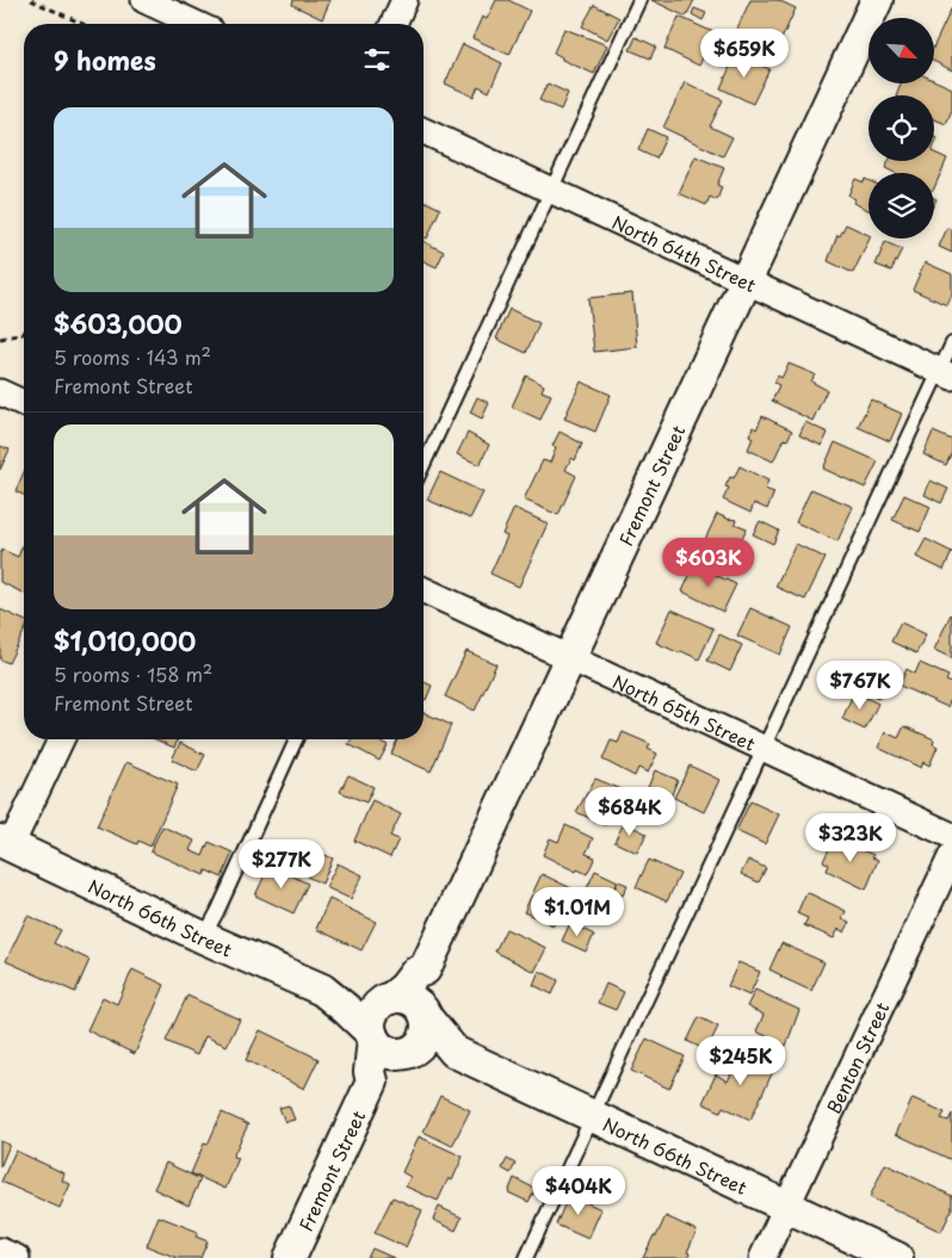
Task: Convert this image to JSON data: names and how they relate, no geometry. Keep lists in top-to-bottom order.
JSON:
{
  "streets": {
    "street": [
      "North 64th Street",
      "Fremont Street",
      "North 65th Street",
      "North 66th Street",
      "Benton Street"
    ]
  },
  "crossings": [
    ["North 64th Street", "Fremont Street"],
    ["Fremont Street", "North 65th Street"],
    ["Fremont Street", "North 66th Street"],
    ["North 66th Street", "Benton Street"]
  ],
  "north": "bottom right",
  "page": {
    "heading": "9 homes",
    "price": [
      "$659K",
      "$603K",
      "$767K",
      "$684K",
      "$323K",
      "$277K",
      "$1.01M",
      "$245K",
      "$404K"
    ],
    "list": [
      {
        "name": "$603,000",
        "note": "5 rooms · 143 m² · Fremont Street"
      },
      {
        "name": "$1,010,000",
        "note": "5 rooms · 158 m² · Fremont Street"
      }
    ]
  }
}
